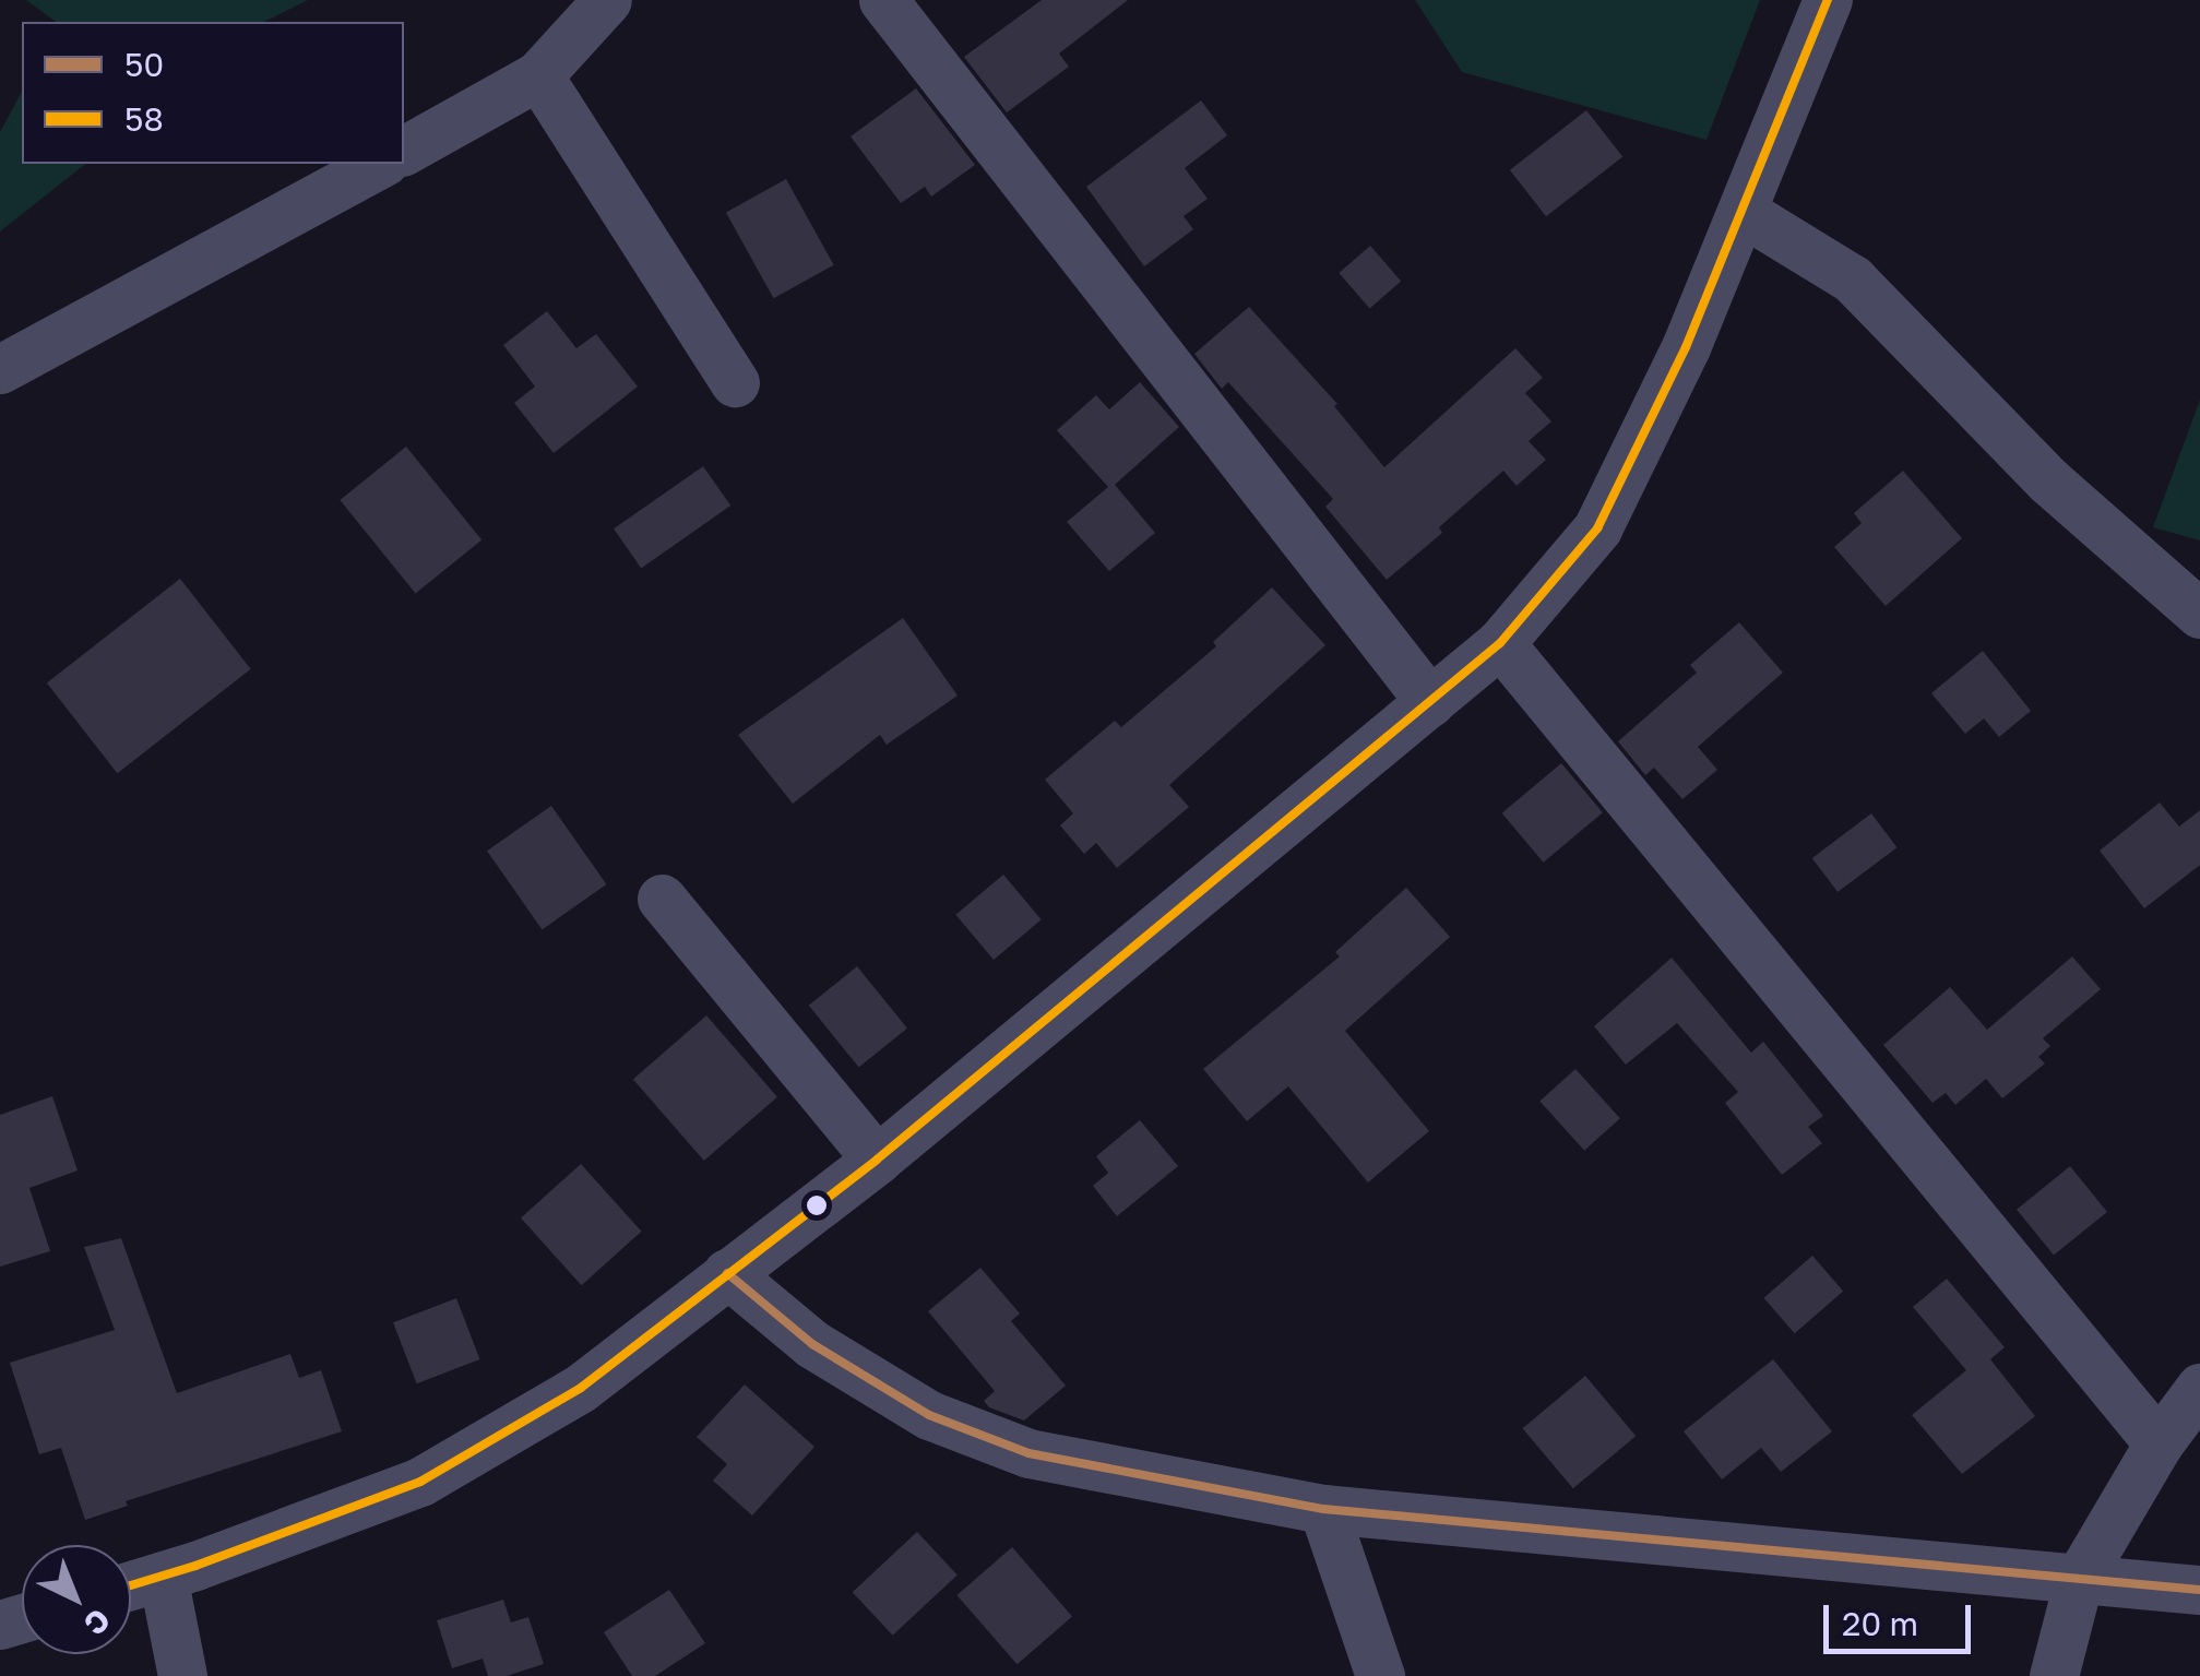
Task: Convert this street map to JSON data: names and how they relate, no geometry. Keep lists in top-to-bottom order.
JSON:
{
  "lines": ["transit line 58", "transit line 50"],
  "legend": ["50", "58"],
  "scale_bar": "20 m",
  "north": "bottom right"
}
